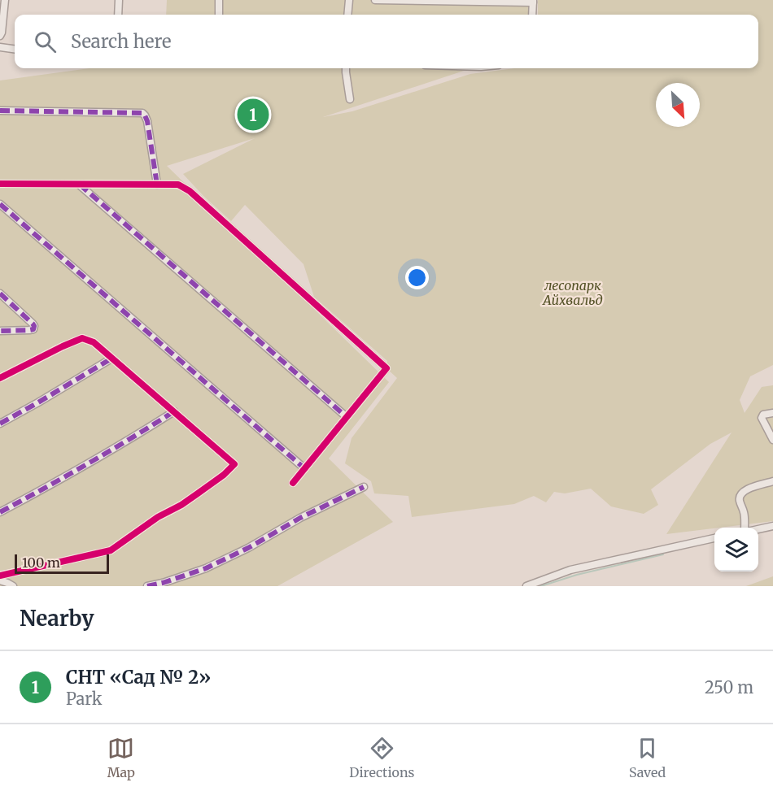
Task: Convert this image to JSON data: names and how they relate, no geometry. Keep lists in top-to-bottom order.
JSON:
{
  "parks": ["лесопарк Айхвальд"],
  "scale_bar": "100 m",
  "north": "bottom right",
  "page": {
    "search": "Search here",
    "pins": "1",
    "scale": "100 m",
    "heading": "Nearby",
    "list": [
      {
        "mark": "1",
        "name": "СНТ «Сад № 2»",
        "note": "Park",
        "value": "250 m"
      }
    ],
    "nav": ["Map", "Directions", "Saved"]
  }
}
